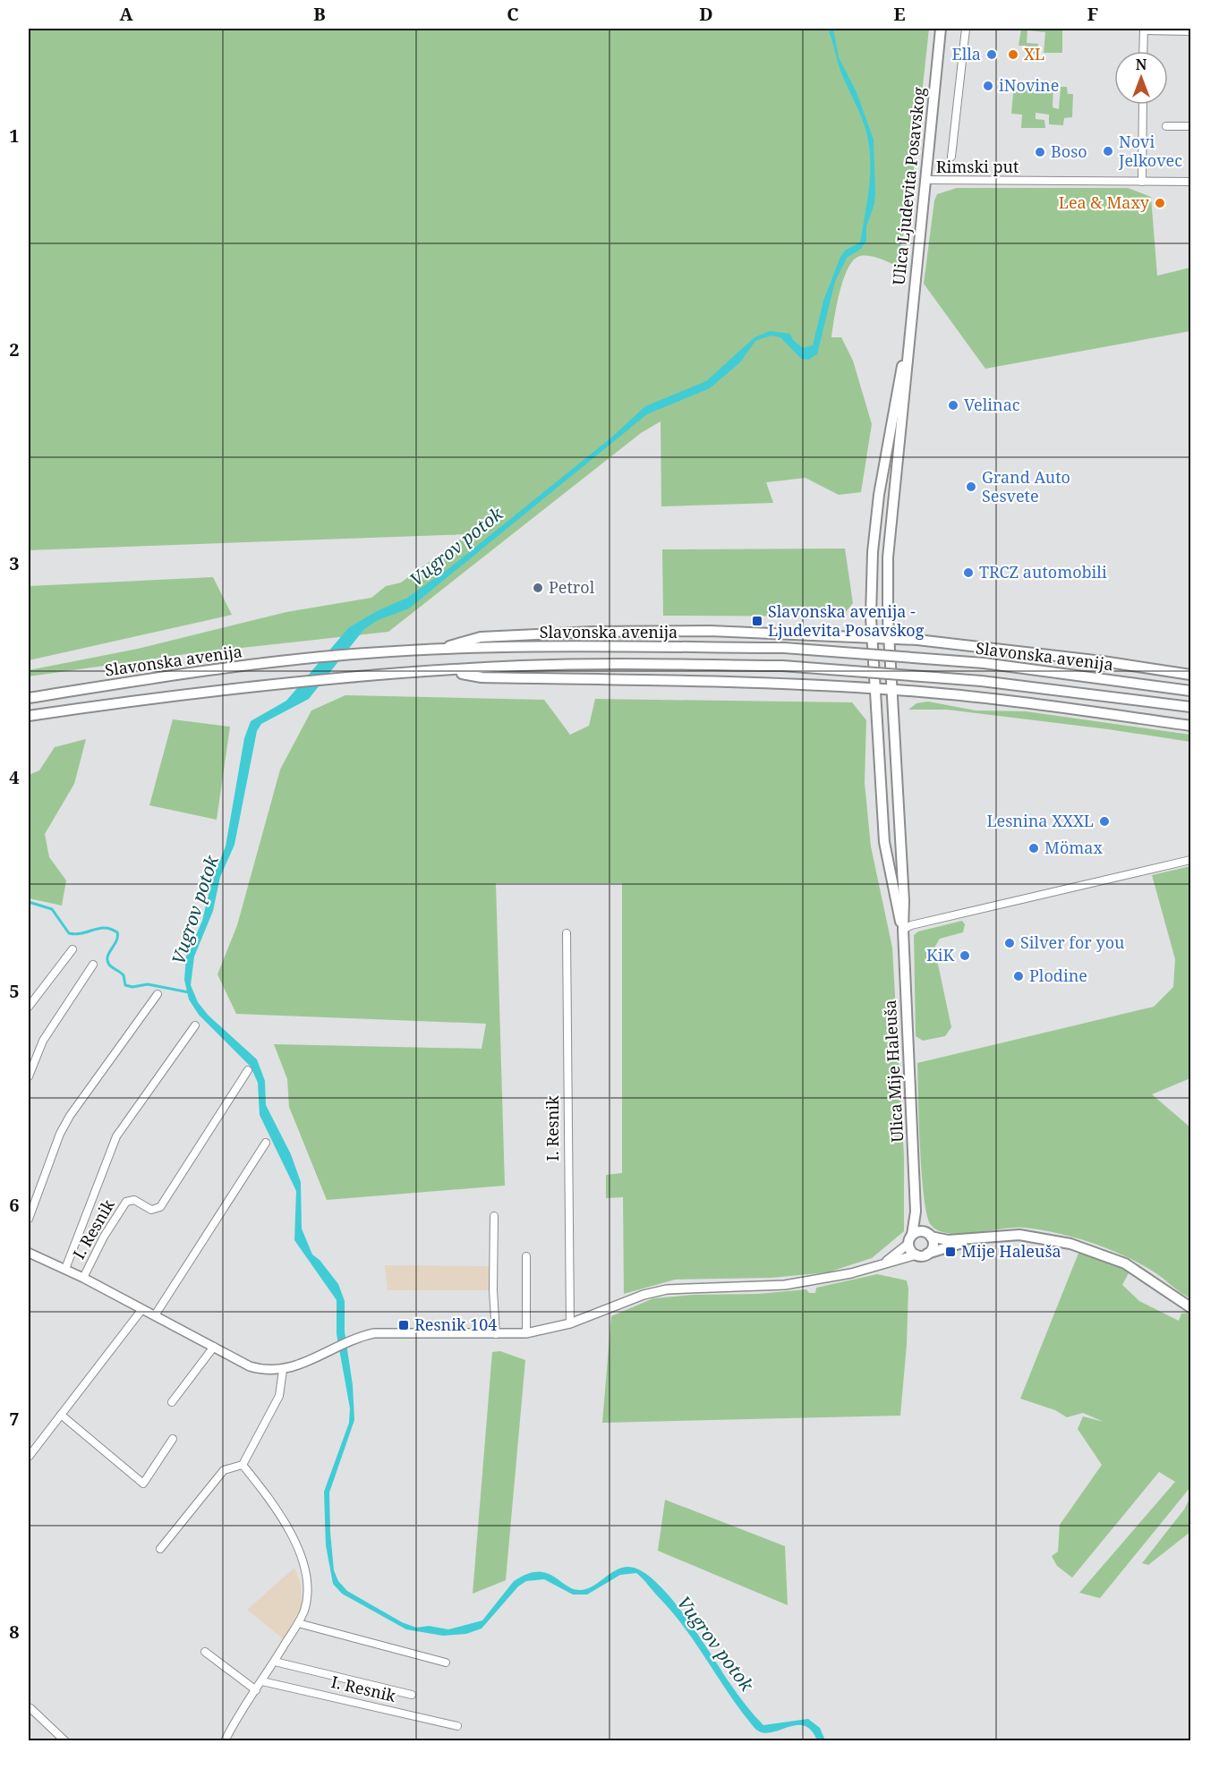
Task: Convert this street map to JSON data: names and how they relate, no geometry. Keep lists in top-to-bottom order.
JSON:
{
  "streets": {
    "main road": ["Ulica Ljudevita Posavskog", "Slavonska avenija", "Ulica Mije Haleuša"],
    "street": ["Rimski put", "I. Resnik"]
  },
  "crossings": [
    ["Rimski put", "Ulica Ljudevita Posavskog"],
    ["Ulica Ljudevita Posavskog", "Ulica Mije Haleuša"],
    ["Ulica Mije Haleuša", "I. Resnik"]
  ],
  "water": ["Vugrov potok"],
  "places": {
    "other": [
      "Ella",
      "XL",
      "iNovine",
      "Novi Jelkovec",
      "Boso",
      "Lea & Maxy",
      "Velinac",
      "Grand Auto Sesvete",
      "TRCZ automobili",
      "Petrol",
      "Lesnina XXXL",
      "Mömax",
      "Silver for you",
      "KiK",
      "Plodine"
    ],
    "transit": ["Slavonska avenija - Ljudevita Posavskog", "Mije Haleuša", "Resnik 104"]
  },
  "north": "top",
  "grid": {
    "columns": [
      "A",
      "B",
      "C",
      "D",
      "E",
      "F"
    ],
    "rows": [
      "1",
      "2",
      "3",
      "4",
      "5",
      "6",
      "7",
      "8"
    ]
  }
}
